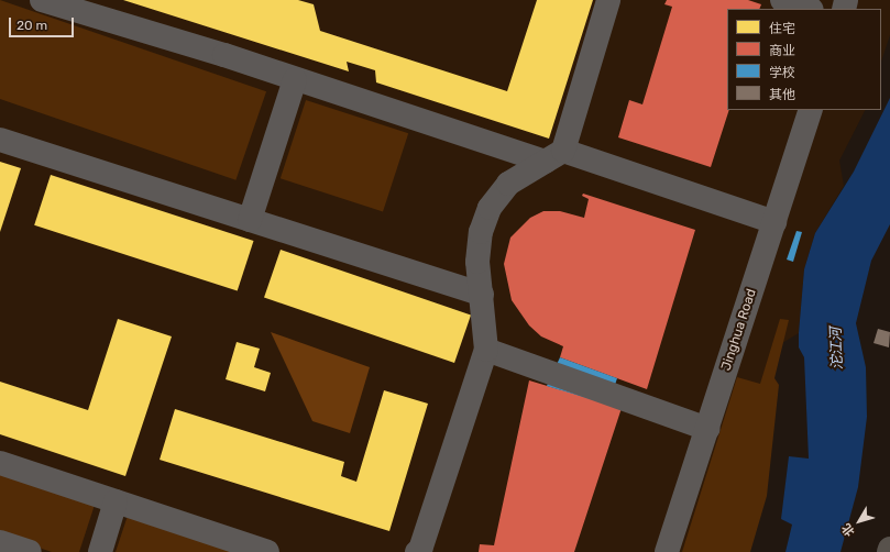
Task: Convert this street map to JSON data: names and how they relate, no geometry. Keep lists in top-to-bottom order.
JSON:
{
  "streets": {
    "street": ["Jinghua Road"]
  },
  "water": ["沱江河"],
  "legend": [
    "住宅",
    "商业",
    "学校",
    "其他"
  ],
  "scale_bar": "20 m",
  "north": "bottom left"
}
